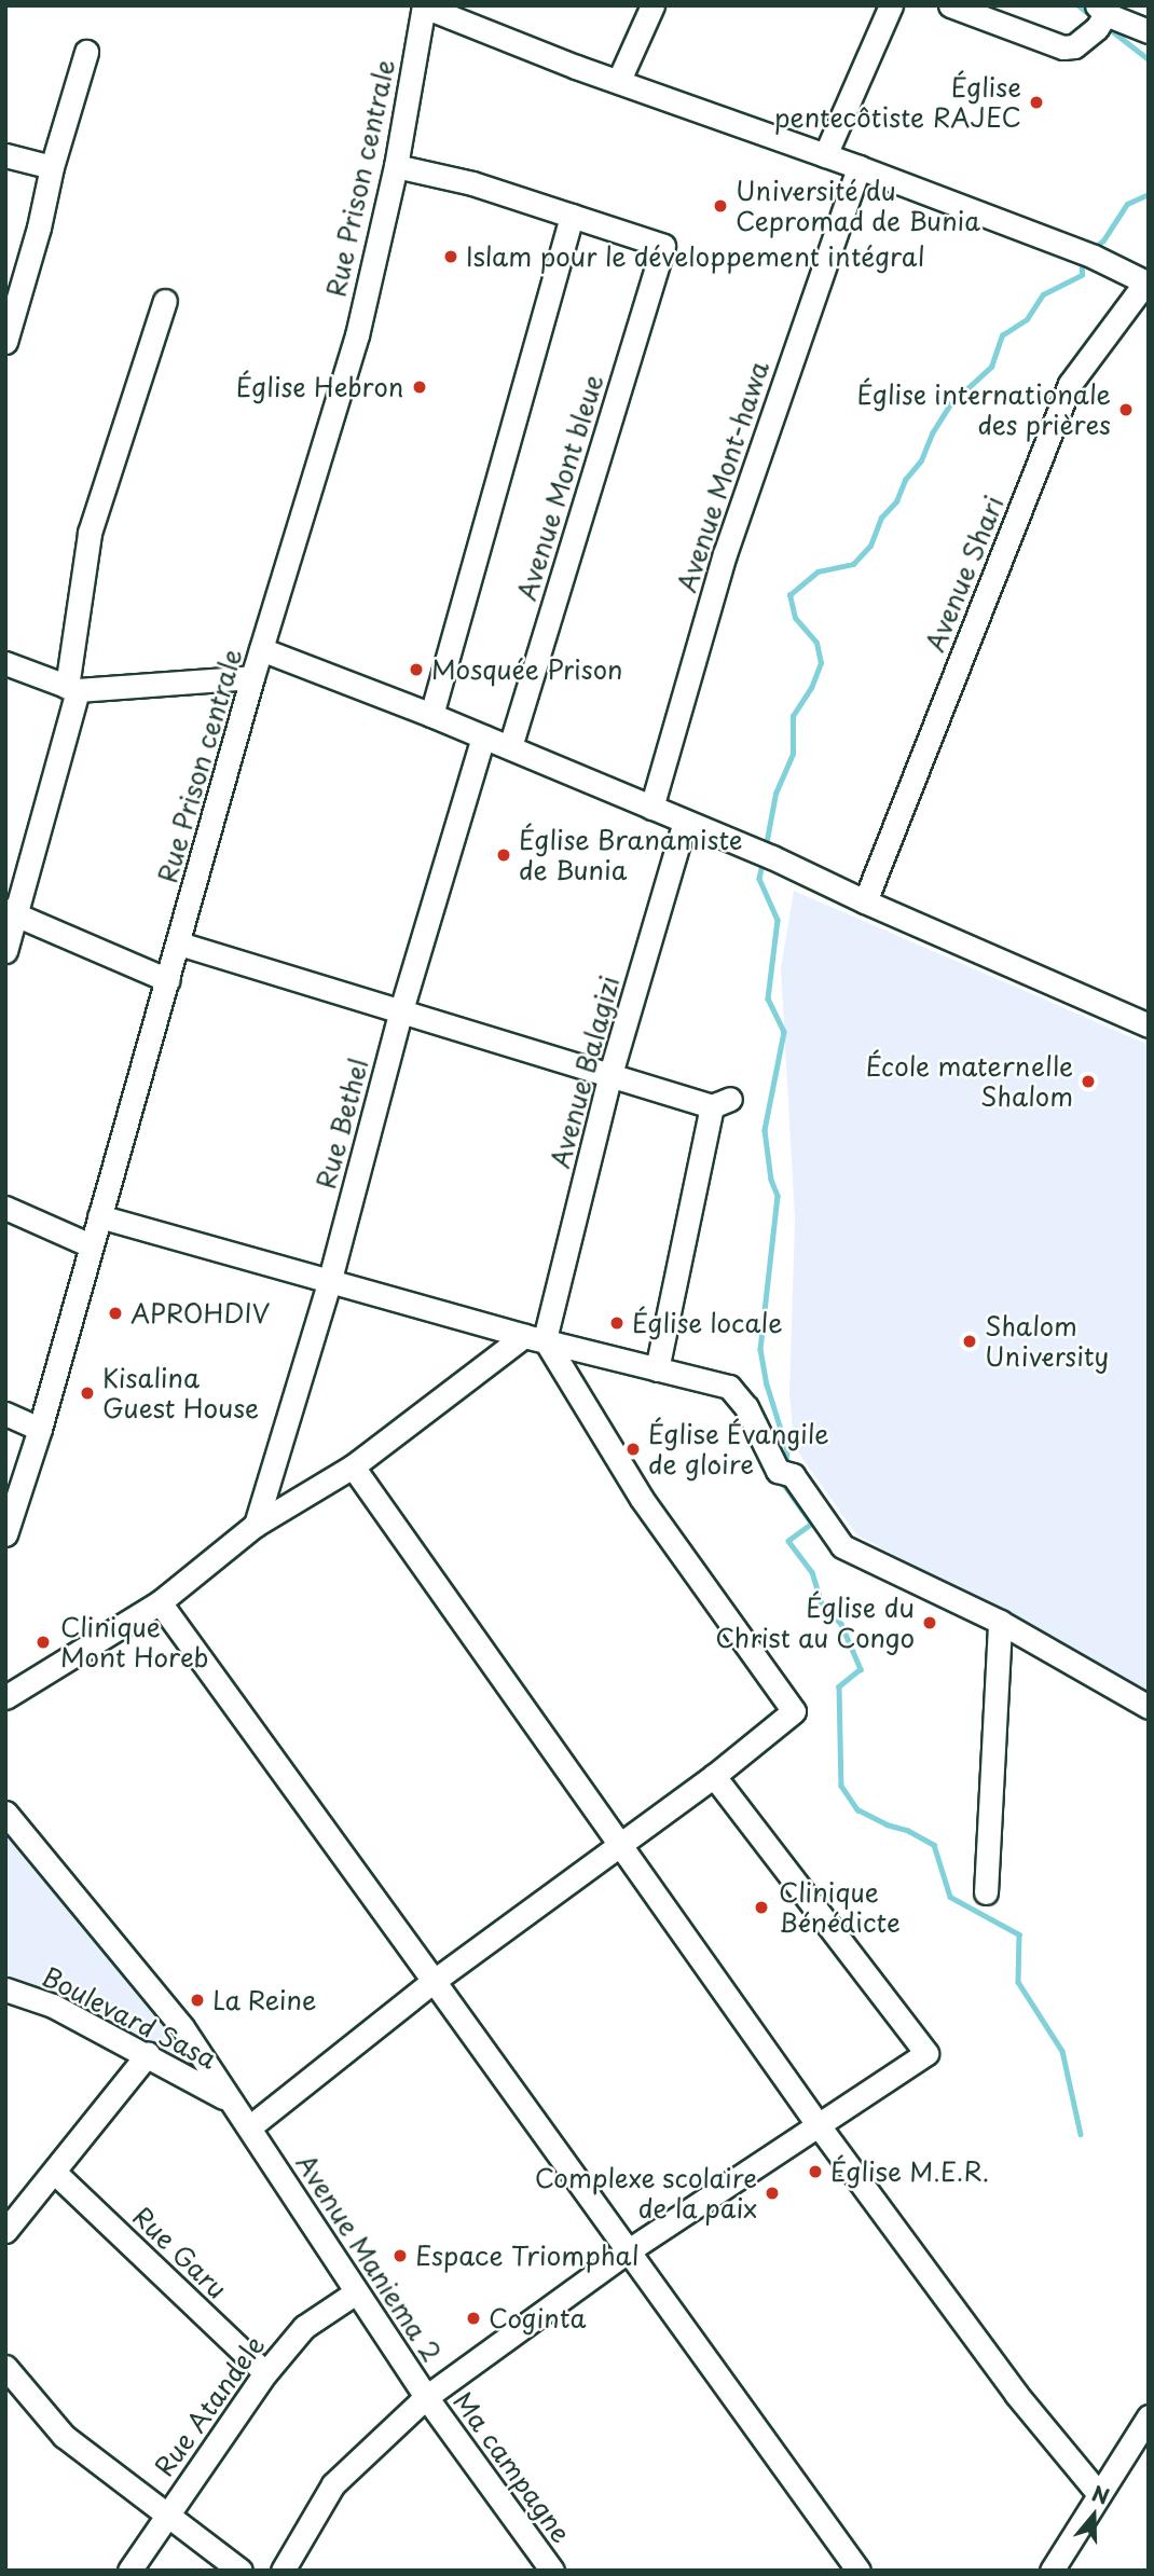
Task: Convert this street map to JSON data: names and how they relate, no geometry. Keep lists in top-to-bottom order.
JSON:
{
  "streets": {
    "street": [
      "Rue Prison centrale",
      "Avenue Mont-hawa",
      "Avenue Mont bleue",
      "Avenue Shari",
      "Avenue Balagizi",
      "Rue Bethel",
      "Boulevard Sasa",
      "Rue Garu",
      "Avenue Maniema 2",
      "Rue Atandele",
      "Ma campagne"
    ]
  },
  "crossings": [
    ["Boulevard Sasa", "Avenue Maniema 2"],
    ["Rue Garu", "Rue Atandele"],
    ["Avenue Maniema 2", "Rue Atandele"],
    ["Avenue Maniema 2", "Ma campagne"]
  ],
  "places": [
    "Église pentecôtiste RAJEC",
    "Université du Cepromad de Bunia",
    "Islam pour le développement intégral",
    "Église Hebron",
    "Église internationale des prières",
    "Mosquée Prison",
    "Église Branamiste de Bunia",
    "École maternelle Shalom",
    "APROHDIV",
    "Église locale",
    "Shalom University",
    "Kisalina Guest House",
    "Église Évangile de gloire",
    "Église du Christ au Congo",
    "Clinique Mont Horeb",
    "Clinique Bénédicte",
    "La Reine",
    "Église M.E.R.",
    "Complexe scolaire de la paix",
    "Espace Triomphal",
    "Coginta"
  ],
  "north": "top"
}
